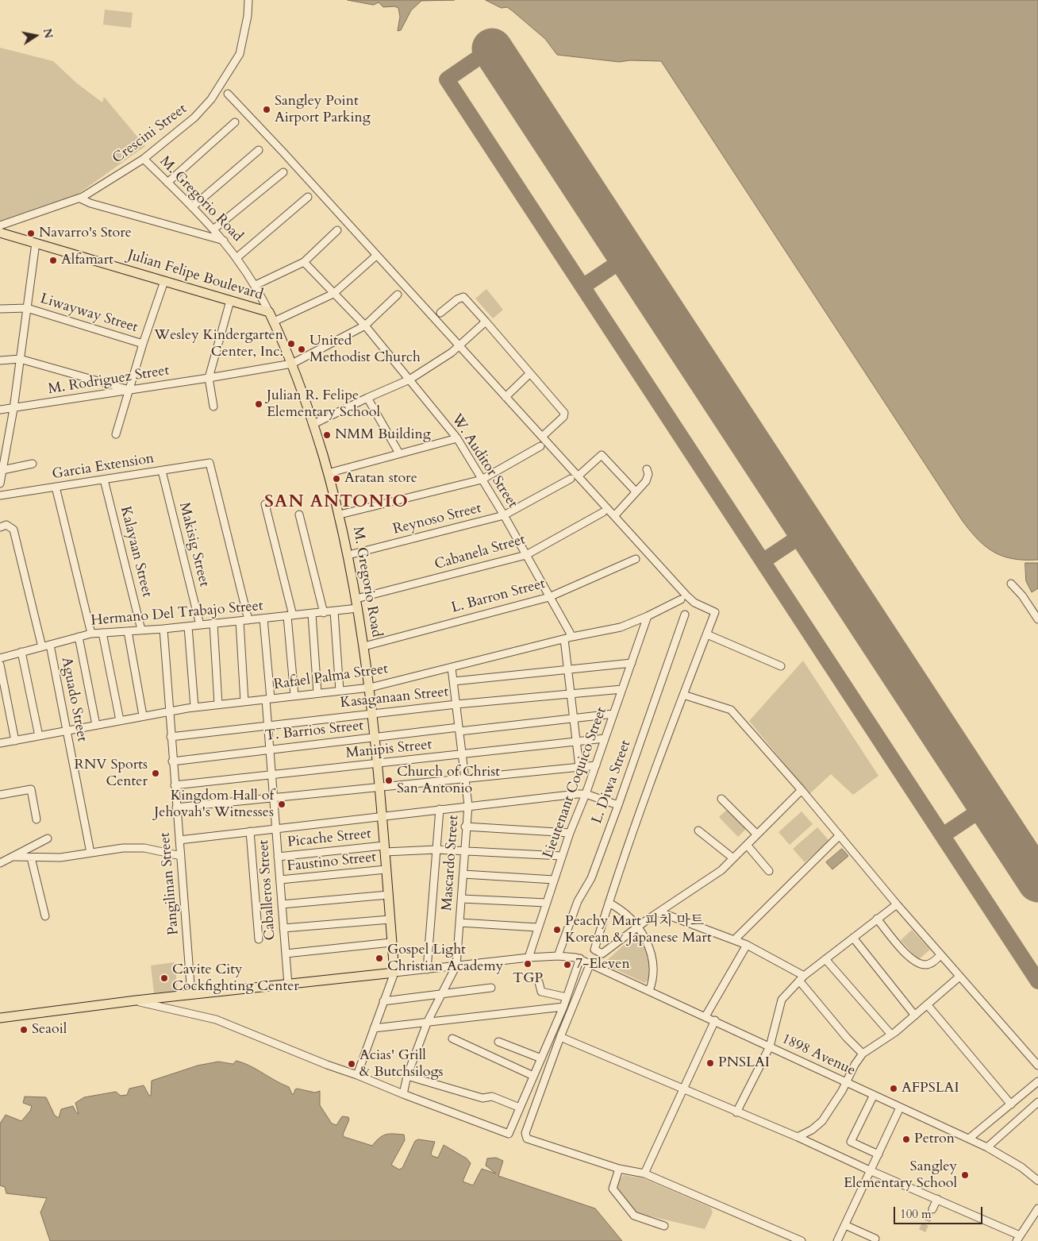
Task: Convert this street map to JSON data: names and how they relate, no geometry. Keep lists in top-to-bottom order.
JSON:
{
  "streets": {
    "main road": ["M. Gregorio Road", "Julian Felipe Boulevard"],
    "street": [
      "Crescini Street",
      "Liwayway Street",
      "M. Rodriguez Street",
      "W. Auditor Street",
      "Garcia Extension",
      "Reynoso Street",
      "Makisig Street",
      "Kalayaan Street",
      "Cabanela Street",
      "L. Barron Street",
      "Hermano Del Trabajo Street",
      "Rafael Palma Street",
      "Kasaganaan Street",
      "Aguado Street",
      "T. Barrios Street",
      "Manipis Street",
      "L. Diwa Street",
      "Lieutenant Coquico Street",
      "Picache Street",
      "Faustino Street",
      "Mascardo Street",
      "Pangilinan Street",
      "Caballeros Street",
      "1898 Avenue"
    ]
  },
  "crossings": [
    ["Crescini Street", "M. Gregorio Road"],
    ["M. Gregorio Road", "Julian Felipe Boulevard"],
    ["M. Gregorio Road", "M. Rodriguez Street"],
    ["M. Gregorio Road", "Reynoso Street"],
    ["M. Gregorio Road", "Cabanela Street"],
    ["M. Gregorio Road", "L. Barron Street"],
    ["M. Gregorio Road", "Hermano Del Trabajo Street"],
    ["M. Gregorio Road", "Rafael Palma Street"],
    ["M. Gregorio Road", "Kasaganaan Street"],
    ["M. Gregorio Road", "T. Barrios Street"],
    ["M. Gregorio Road", "Manipis Street"],
    ["M. Gregorio Road", "Picache Street"],
    ["M. Gregorio Road", "Faustino Street"],
    ["M. Gregorio Road", "1898 Avenue"],
    ["M. Rodriguez Street", "W. Auditor Street"],
    ["W. Auditor Street", "Reynoso Street"],
    ["W. Auditor Street", "Cabanela Street"],
    ["W. Auditor Street", "L. Barron Street"],
    ["W. Auditor Street", "Rafael Palma Street"],
    ["Garcia Extension", "Makisig Street"],
    ["Garcia Extension", "Kalayaan Street"],
    ["Garcia Extension", "Hermano Del Trabajo Street"],
    ["Makisig Street", "Hermano Del Trabajo Street"],
    ["Kalayaan Street", "Hermano Del Trabajo Street"],
    ["Hermano Del Trabajo Street", "Aguado Street"],
    ["Hermano Del Trabajo Street", "Pangilinan Street"],
    ["Hermano Del Trabajo Street", "Caballeros Street"],
    ["Rafael Palma Street", "Aguado Street"],
    ["Rafael Palma Street", "Lieutenant Coquico Street"],
    ["Rafael Palma Street", "Mascardo Street"],
    ["Rafael Palma Street", "Pangilinan Street"],
    ["Rafael Palma Street", "Caballeros Street"],
    ["Kasaganaan Street", "Lieutenant Coquico Street"],
    ["Kasaganaan Street", "Mascardo Street"],
    ["Kasaganaan Street", "Pangilinan Street"],
    ["Kasaganaan Street", "Caballeros Street"],
    ["T. Barrios Street", "Lieutenant Coquico Street"],
    ["T. Barrios Street", "Mascardo Street"],
    ["T. Barrios Street", "Pangilinan Street"],
    ["T. Barrios Street", "Caballeros Street"],
    ["Manipis Street", "Lieutenant Coquico Street"],
    ["Manipis Street", "Mascardo Street"],
    ["Manipis Street", "Pangilinan Street"],
    ["Manipis Street", "Caballeros Street"],
    ["L. Diwa Street", "1898 Avenue"],
    ["Lieutenant Coquico Street", "Picache Street"],
    ["Lieutenant Coquico Street", "1898 Avenue"],
    ["Picache Street", "Mascardo Street"],
    ["Picache Street", "Caballeros Street"],
    ["Faustino Street", "Caballeros Street"],
    ["Mascardo Street", "1898 Avenue"]
  ],
  "districts": ["SAN ANTONIO"],
  "places": [
    "Sangley Point Airport Parking",
    "Navarro's Store",
    "Alfamart",
    "Wesley Kindergarten Center, Inc.",
    "United Methodist Church",
    "Julian R. Felipe Elementary School",
    "NMM Building",
    "Aratan store",
    "RNV Sports Center",
    "Church of Christ San Antonio",
    "Kingdom Hall of Jehovah's Witnesses",
    "Peachy Mart 피치 마트 Korean & Japanese Mart",
    "Gospel Light Christian Academy",
    "TGP",
    "7-Eleven",
    "Cavite City Cockfighting Center",
    "Seaoil",
    "PNSLAI",
    "Acias' Grill & Butchsilogs",
    "AFPSLAI",
    "Petron",
    "Sangley Elementary School"
  ],
  "scale_bar": "100 m",
  "north": "right"
}
